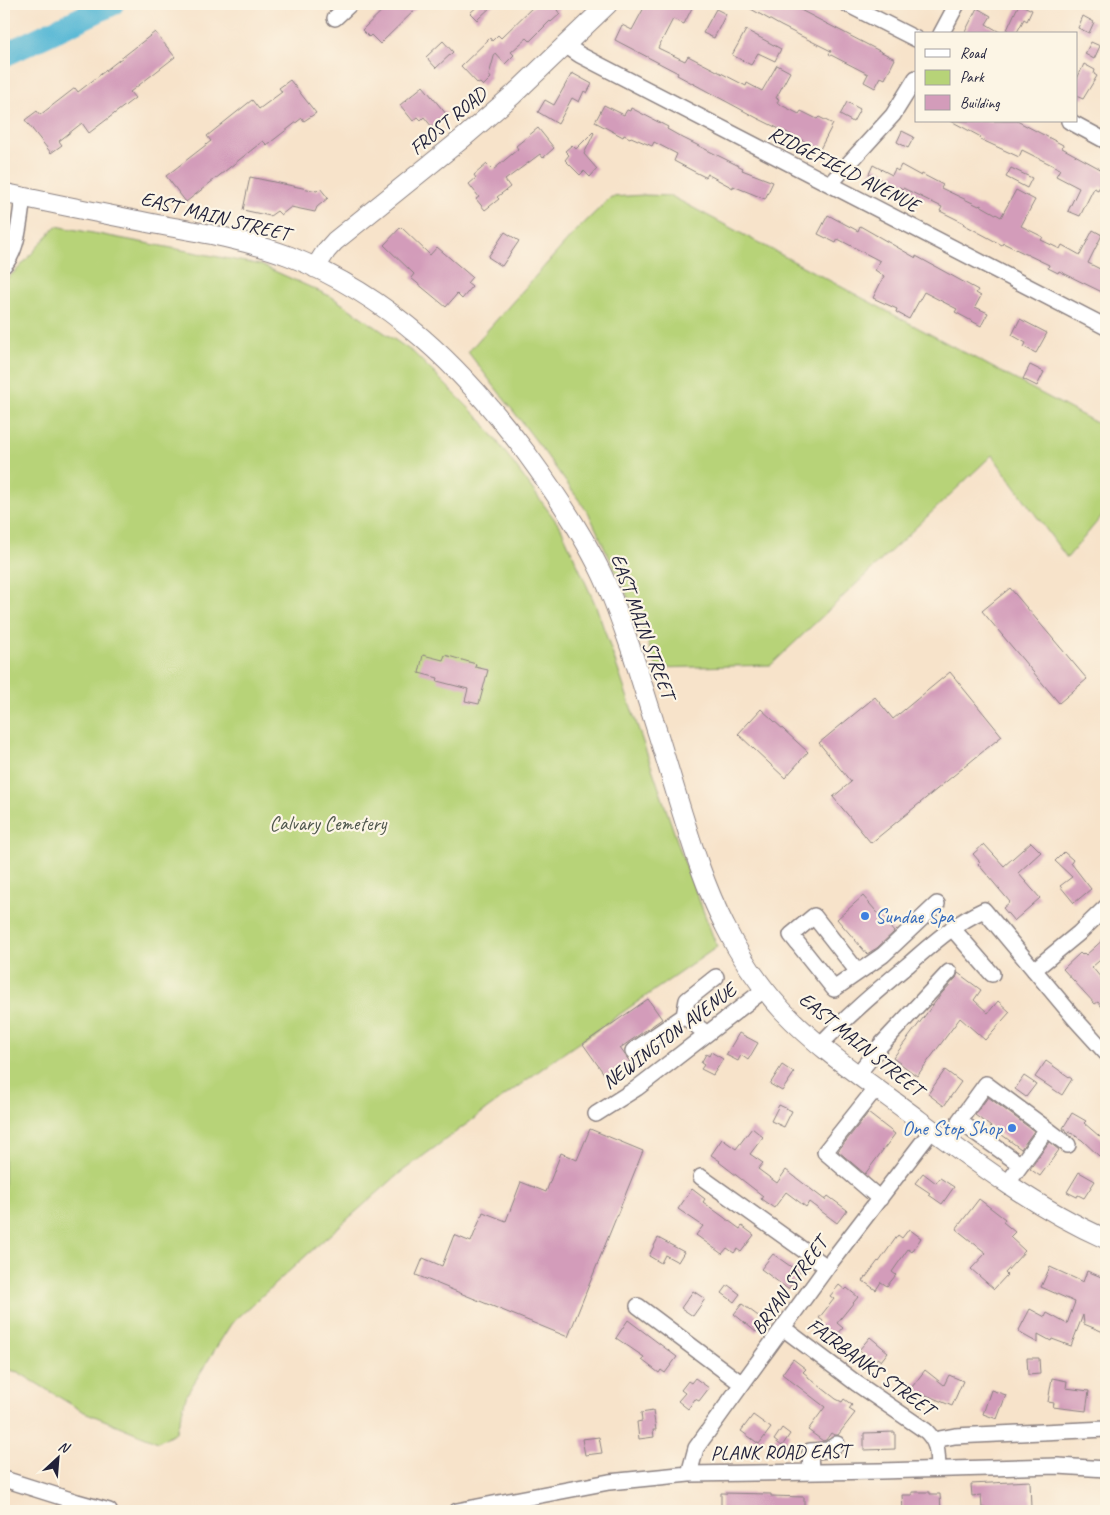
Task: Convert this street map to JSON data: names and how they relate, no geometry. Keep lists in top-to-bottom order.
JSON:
{
  "streets": {
    "main road": ["FROST ROAD", "EAST MAIN STREET"],
    "street": [
      "RIDGEFIELD AVENUE",
      "NEWINGTON AVENUE",
      "BRYAN STREET",
      "FAIRBANKS STREET",
      "PLANK ROAD EAST"
    ]
  },
  "crossings": [
    ["FROST ROAD", "RIDGEFIELD AVENUE"],
    ["FROST ROAD", "EAST MAIN STREET"],
    ["EAST MAIN STREET", "NEWINGTON AVENUE"],
    ["EAST MAIN STREET", "BRYAN STREET"],
    ["BRYAN STREET", "FAIRBANKS STREET"],
    ["BRYAN STREET", "PLANK ROAD EAST"],
    ["FAIRBANKS STREET", "PLANK ROAD EAST"]
  ],
  "parks": ["Calvary Cemetery"],
  "places": ["Sundae Spa", "One Stop Shop"],
  "legend": ["Road", "Park", "Building"],
  "north": "top right"
}
